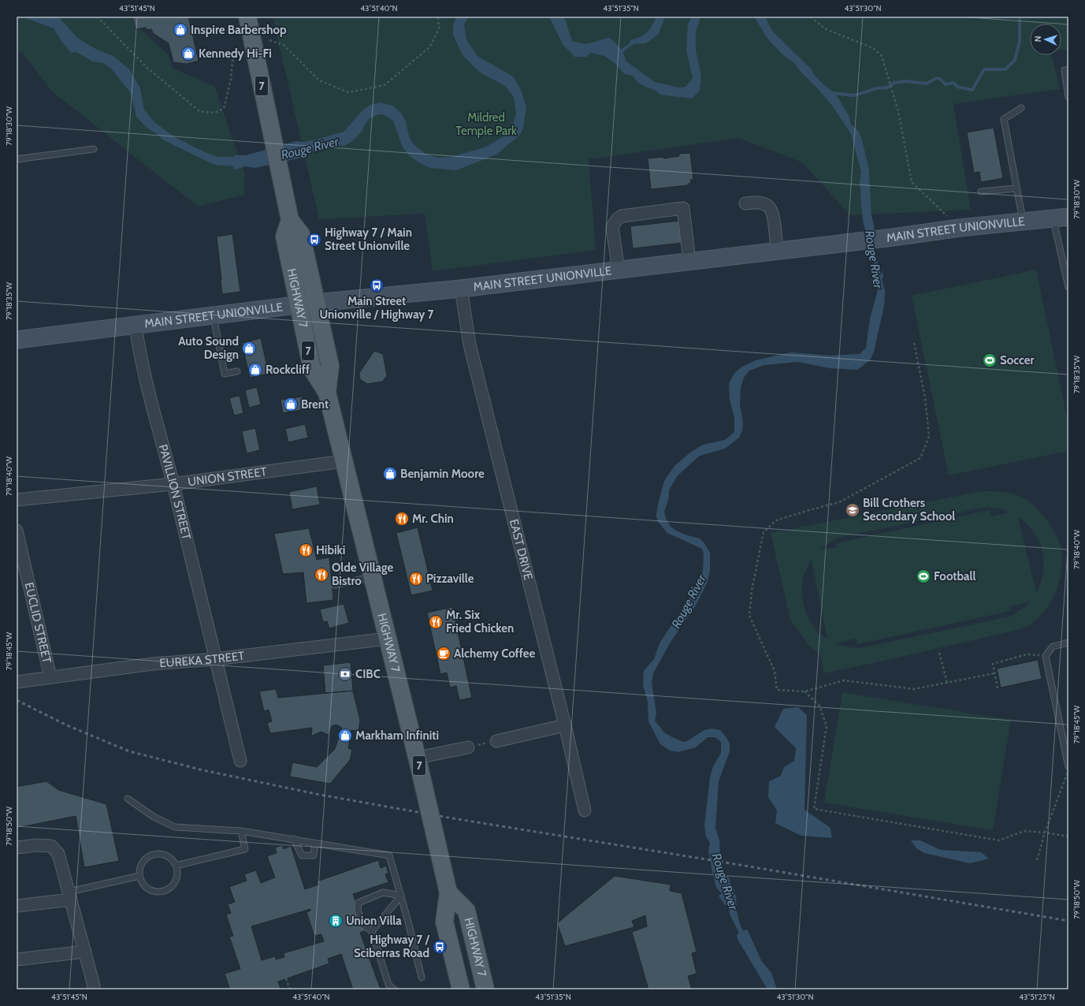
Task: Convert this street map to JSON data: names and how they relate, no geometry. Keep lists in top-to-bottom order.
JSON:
{
  "streets": {
    "main road": ["7", "MAIN STREET UNIONVILLE", "HIGHWAY 7"],
    "street": [
      "UNION STREET",
      "PAVILLION STREET",
      "EAST DRIVE",
      "EUCLID STREET",
      "EUREKA STREET"
    ]
  },
  "crossings": [
    ["MAIN STREET UNIONVILLE", "HIGHWAY 7"],
    ["MAIN STREET UNIONVILLE", "PAVILLION STREET"],
    ["MAIN STREET UNIONVILLE", "EAST DRIVE"],
    ["HIGHWAY 7", "UNION STREET"],
    ["HIGHWAY 7", "EUREKA STREET"],
    ["UNION STREET", "PAVILLION STREET"],
    ["PAVILLION STREET", "EUREKA STREET"],
    ["EUCLID STREET", "EUREKA STREET"]
  ],
  "water": ["Rouge River"],
  "parks": ["Mildred Temple Park"],
  "places": {
    "shop": [
      "Inspire Barbershop",
      "Kennedy Hi-Fi",
      "Auto Sound Design",
      "Rockcliff",
      "Brent",
      "Benjamin Moore",
      "Markham Infiniti"
    ],
    "bus stop": ["Highway 7 / Main Street Unionville", "Main Street Unionville / Highway 7", "Highway 7 / Sciberras Road"],
    "sports": ["Soccer", "Football"],
    "school or university": ["Bill Crothers Secondary School"],
    "restaurant": [
      "Mr. Chin",
      "Hibiki",
      "Olde Village Bistro",
      "Pizzaville",
      "Mr. Six Fried Chicken"
    ],
    "cafe": ["Alchemy Coffee"],
    "bank": ["CIBC"],
    "building": ["Union Villa"]
  },
  "north": "left",
  "coordinates": [
    "43°51'45\"N",
    "43°51'40\"N",
    "43°51'35\"N",
    "43°51'30\"N",
    "79°18'30\"W",
    "79°18'35\"W",
    "79°18'40\"W",
    "79°18'45\"W",
    "79°18'50\"W",
    "43°51'25\"N"
  ]
}
